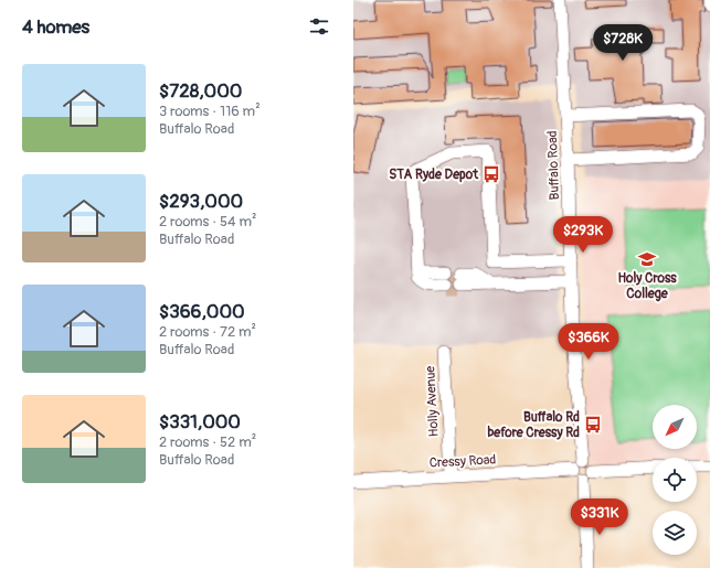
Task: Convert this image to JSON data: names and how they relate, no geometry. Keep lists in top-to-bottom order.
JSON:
{
  "streets": {
    "street": ["Buffalo Road", "Holly Avenue", "Cressy Road"]
  },
  "crossings": [
    ["Buffalo Road", "Cressy Road"],
    ["Holly Avenue", "Cressy Road"]
  ],
  "places": {
    "bus stop": ["STA Ryde Depot", "Buffalo Rd before Cressy Rd"],
    "school or university": ["Holy Cross College"]
  },
  "north": "bottom left",
  "page": {
    "heading": "4 homes",
    "price": [
      "$728K",
      "$293K",
      "$366K",
      "$331K"
    ],
    "list": [
      {
        "name": "$728,000",
        "note": "3 rooms · 116 m² · Buffalo Road"
      },
      {
        "name": "$293,000",
        "note": "2 rooms · 54 m² · Buffalo Road"
      },
      {
        "name": "$366,000",
        "note": "2 rooms · 72 m² · Buffalo Road"
      },
      {
        "name": "$331,000",
        "note": "2 rooms · 52 m² · Buffalo Road"
      }
    ]
  }
}
